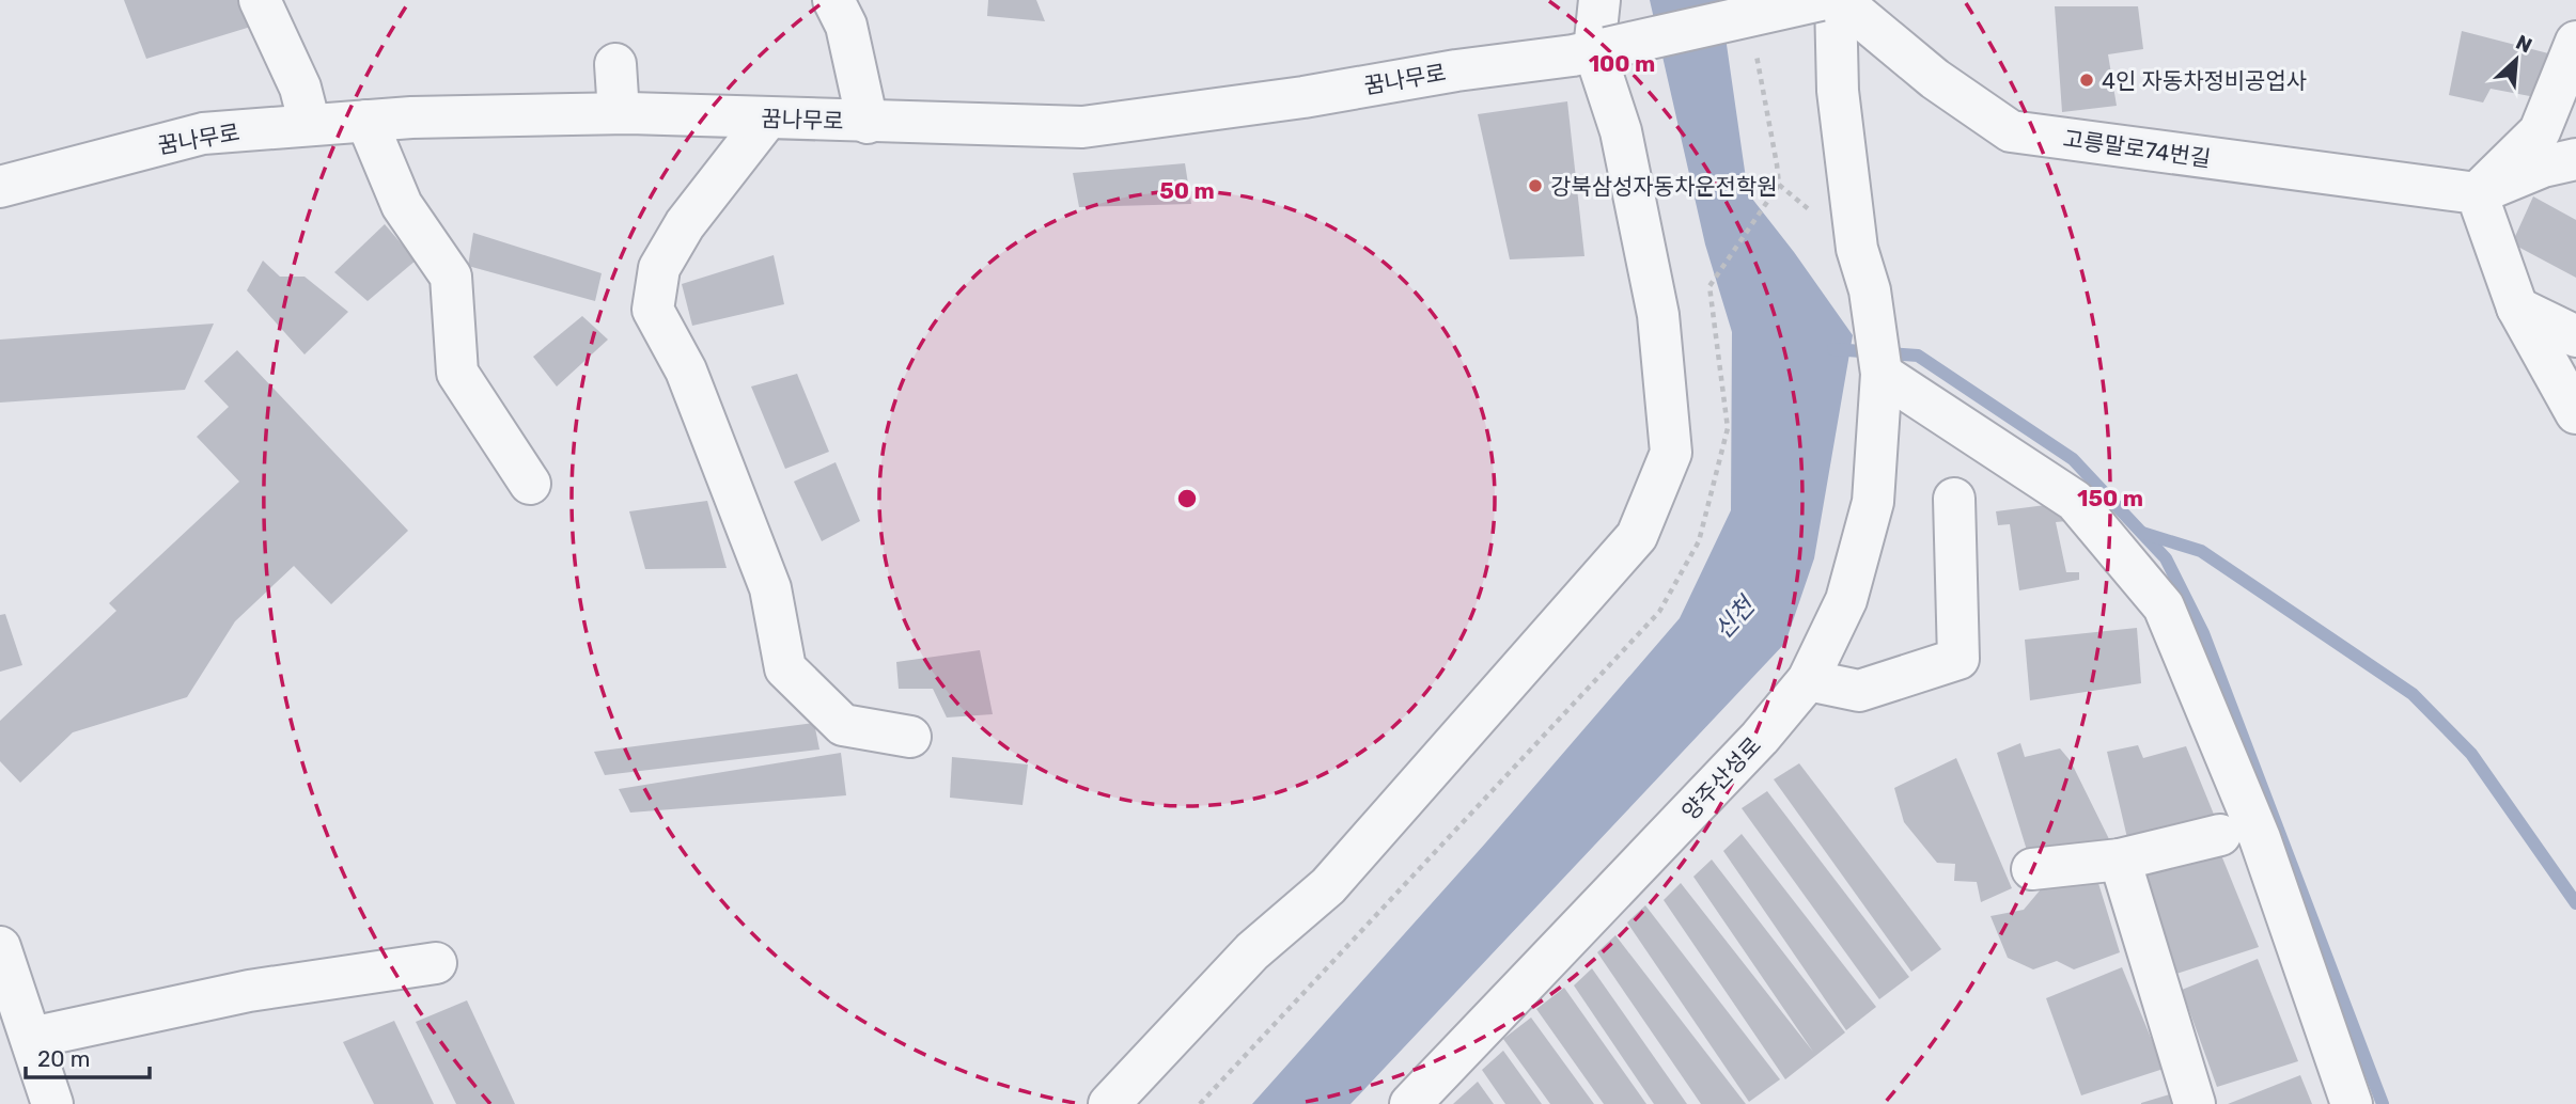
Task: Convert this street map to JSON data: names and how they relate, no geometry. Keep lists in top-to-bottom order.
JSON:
{
  "streets": {
    "street": ["꿈나무로", "고릉말로74번길", "양주산성로"]
  },
  "crossings": [
    ["고릉말로74번길", "양주산성로"]
  ],
  "water": ["신천"],
  "places": ["4인 자동차정비공업사", "강북삼성자동차운전학원"],
  "scale_bar": "20 m",
  "north": "top right",
  "rings": ["100 m", "50 m", "150 m"]
}
